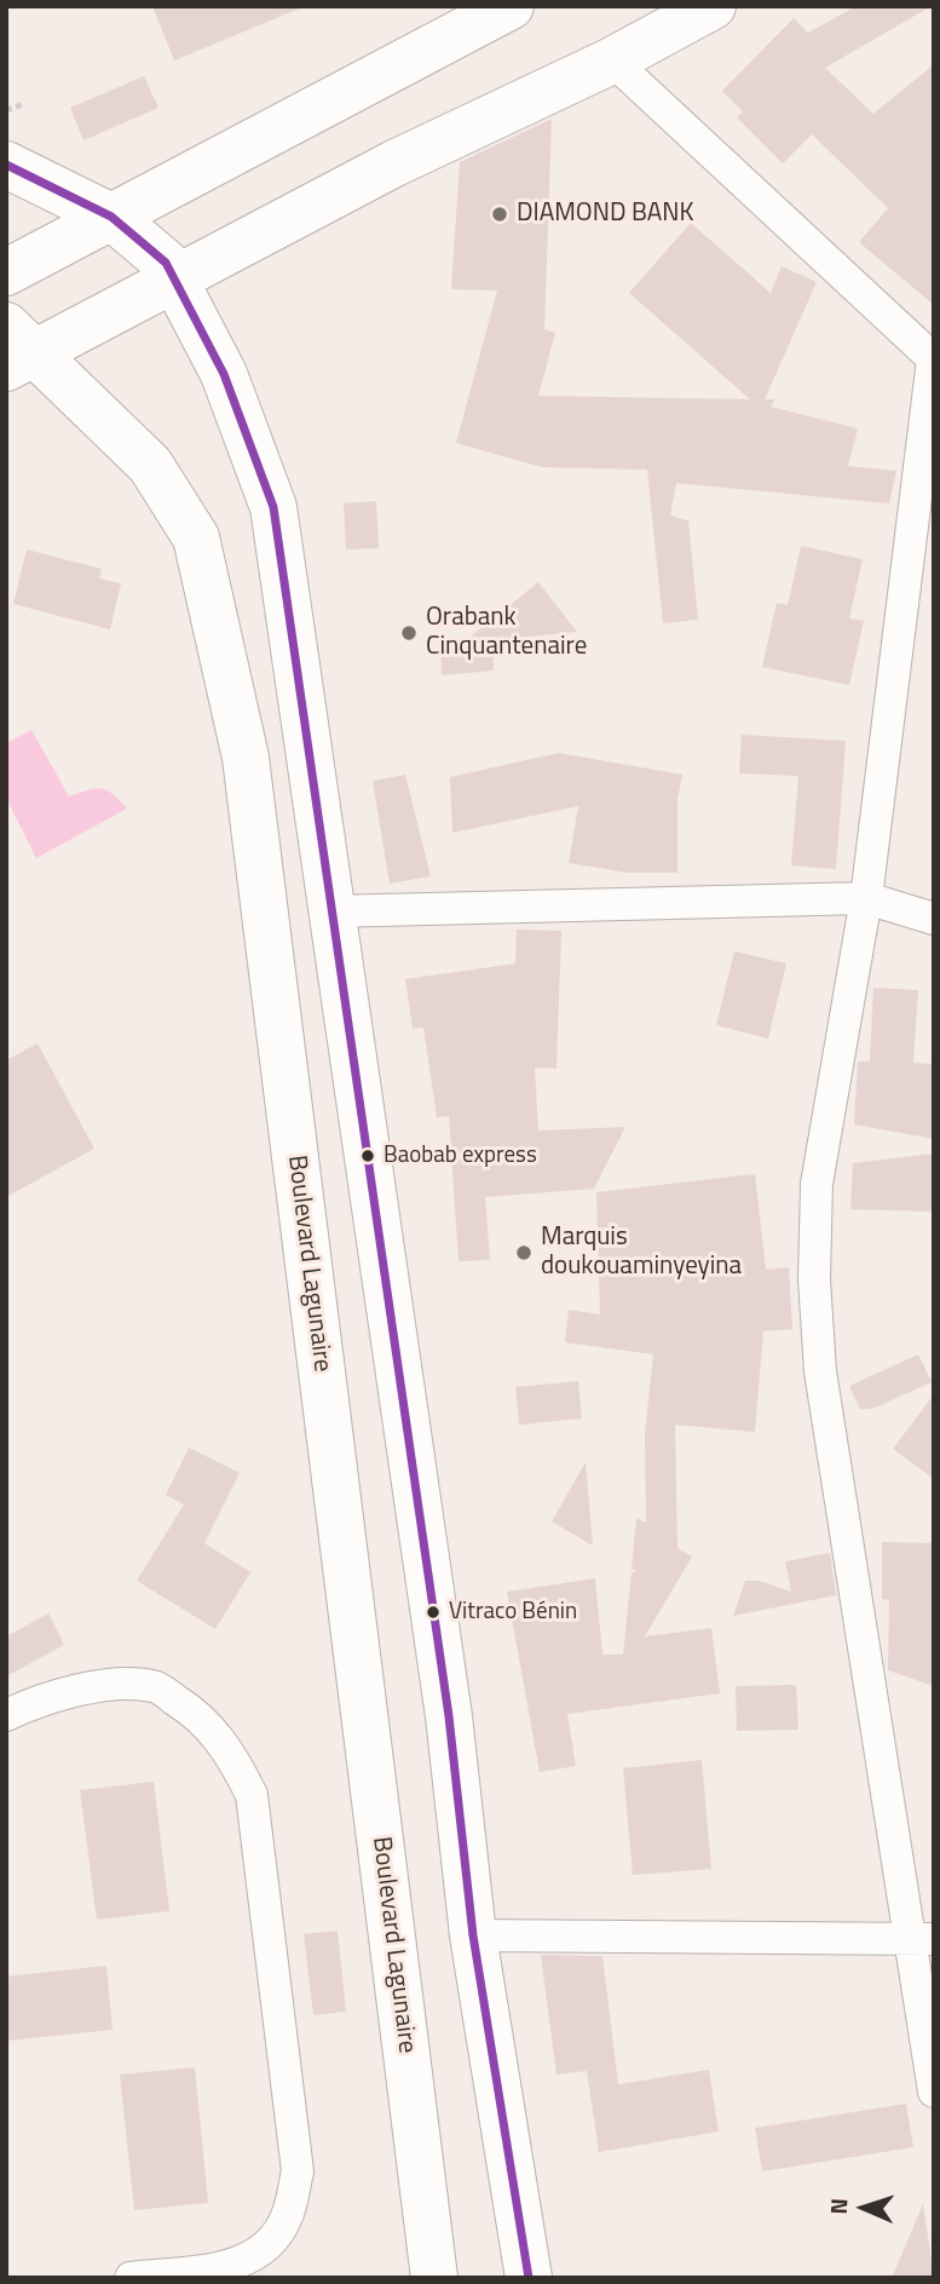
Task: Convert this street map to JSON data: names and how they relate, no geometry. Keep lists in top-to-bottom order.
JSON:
{
  "streets": {
    "main road": ["Boulevard Lagunaire"]
  },
  "places": [
    "DIAMOND BANK",
    "Orabank Cinquantenaire",
    "Baobab express",
    "Marquis doukouaminyeyina",
    "Vitraco Bénin"
  ],
  "north": "left"
}
